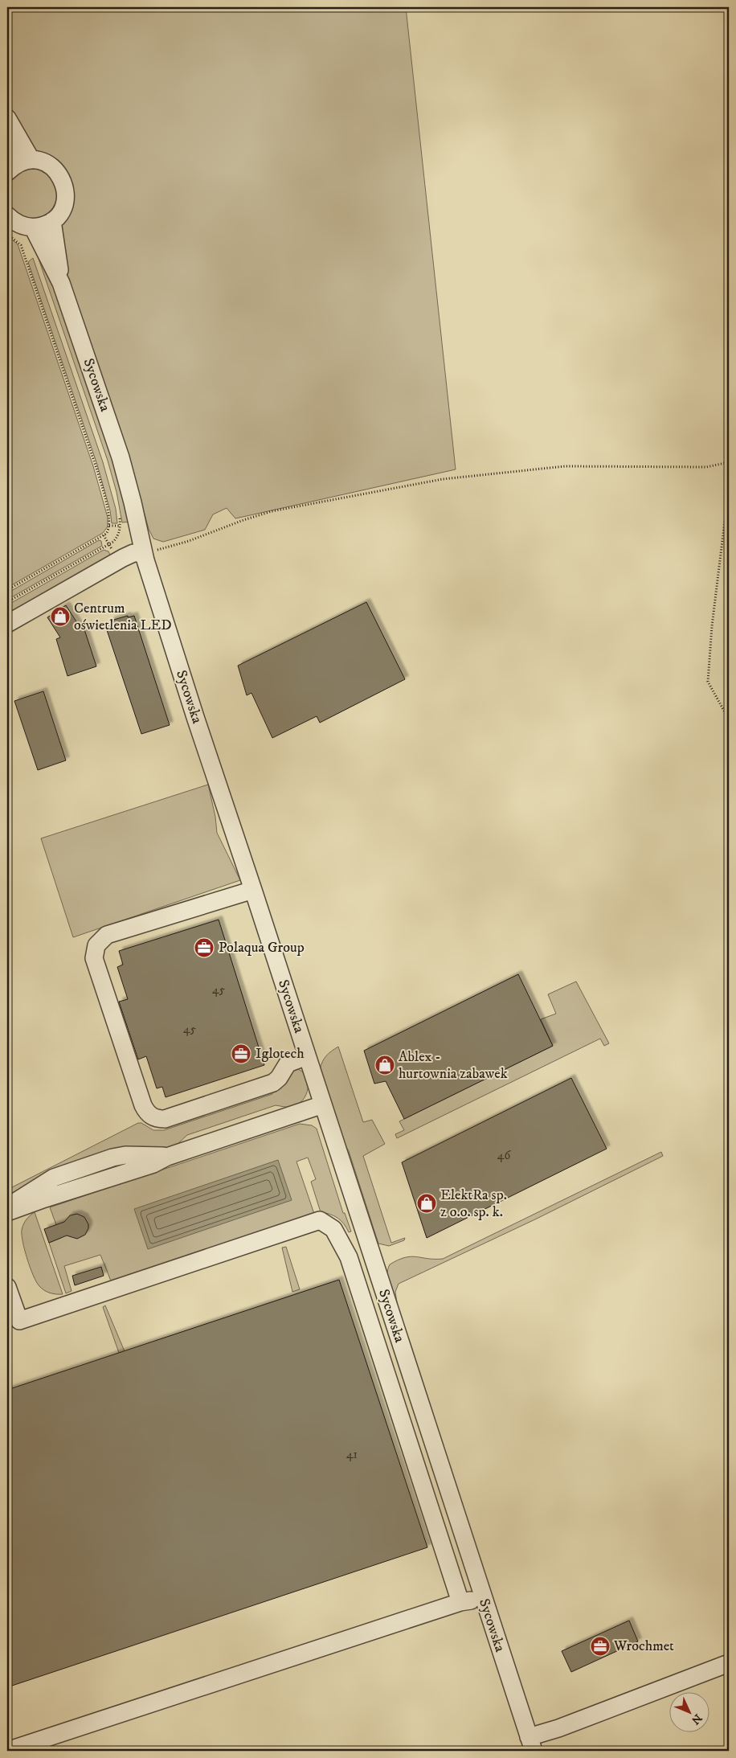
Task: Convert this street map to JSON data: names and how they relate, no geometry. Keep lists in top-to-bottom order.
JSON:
{
  "streets": {
    "street": ["Sycowska"]
  },
  "places": {
    "shop": ["Centrum oświetlenia LED", "Ablex - hurtownia zabawek", "ElektRa sp. z o.o. sp. k."],
    "office": ["Polaqua Group", "Iglotech", "Wrochmet"]
  },
  "house_numbers": [
    "45",
    "45",
    "46",
    "41"
  ],
  "north": "bottom right"
}
